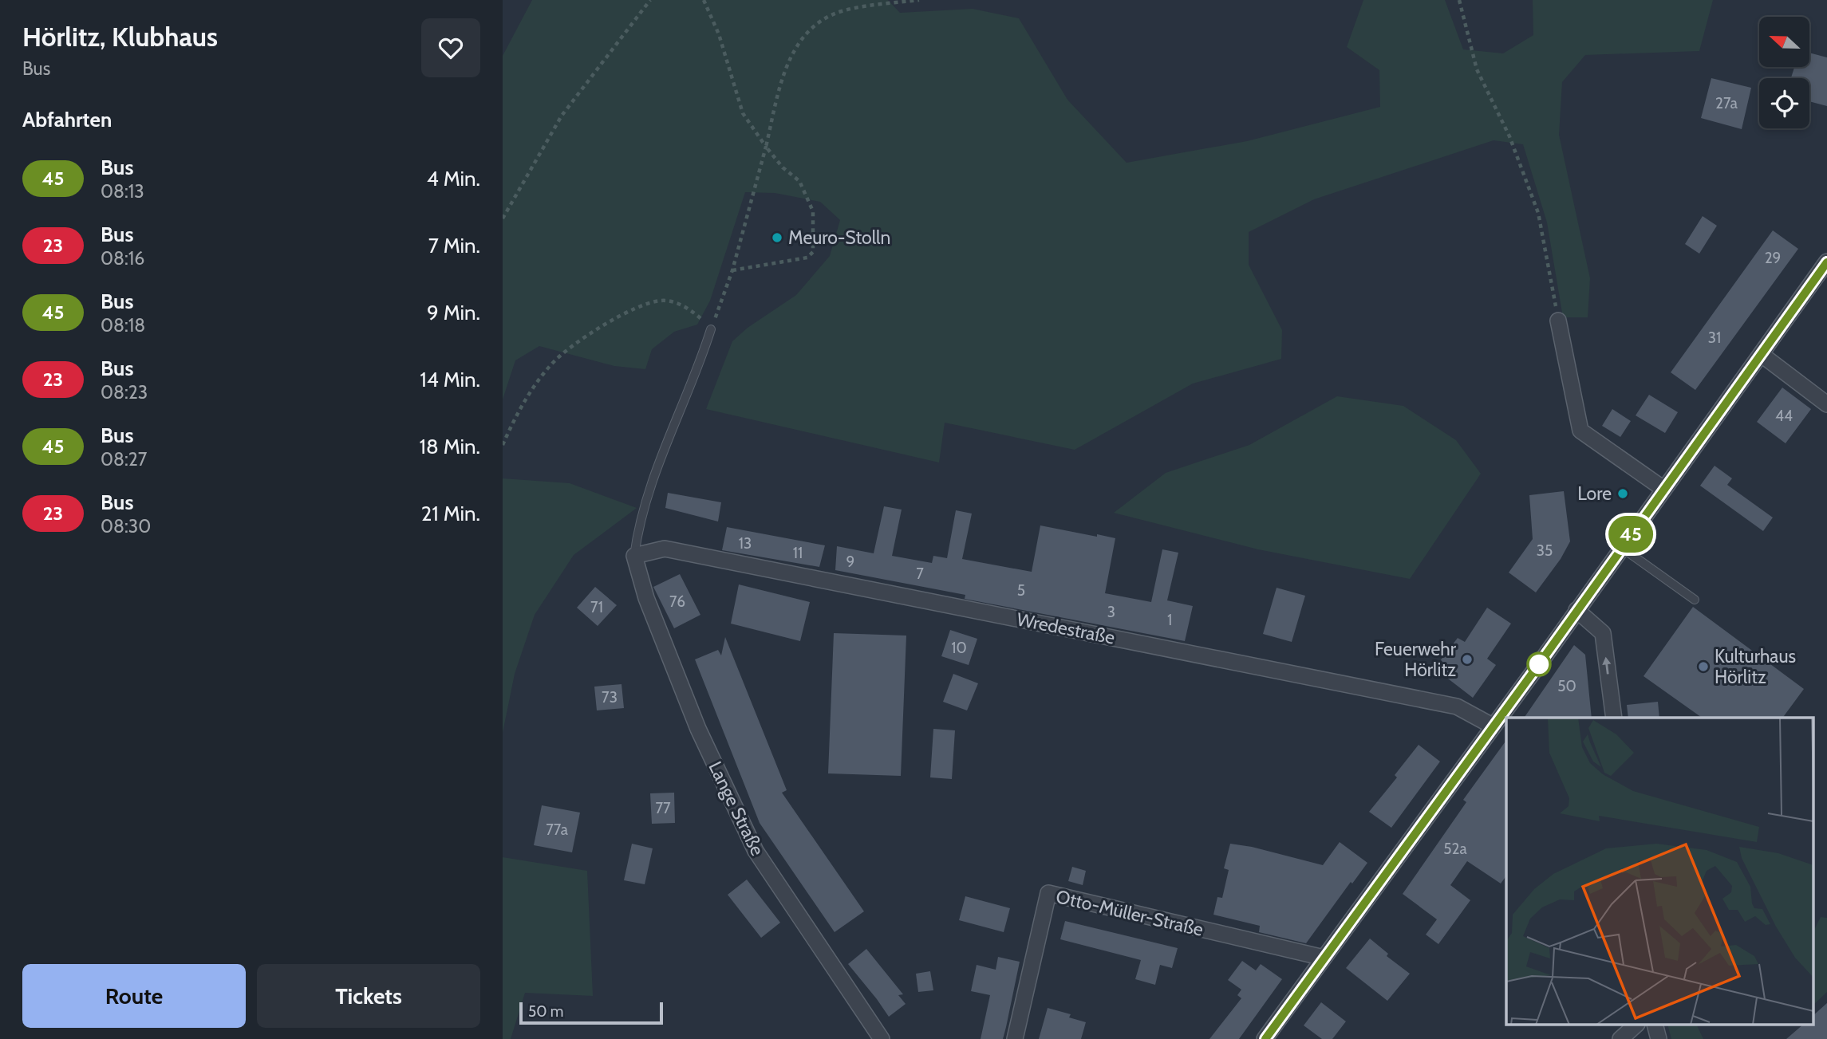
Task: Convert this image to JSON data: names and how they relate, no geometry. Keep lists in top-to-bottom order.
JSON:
{
  "streets": {
    "street": ["Wredestraße", "Lange Straße", "Otto-Müller-Straße"]
  },
  "crossings": [
    ["Wredestraße", "Lange Straße"]
  ],
  "places": [
    "Meuro-Stolln",
    "Lore",
    "Feuerwehr Hörlitz",
    "Kulturhaus Hörlitz"
  ],
  "lines": ["bus line 45"],
  "house_numbers": [
    "27a",
    "29",
    "31",
    "44",
    "13",
    "35",
    "11",
    "9",
    "7",
    "5",
    "76",
    "71",
    "3",
    "1",
    "10",
    "50",
    "73",
    "77",
    "77a",
    "52a"
  ],
  "scale_bar": "50 m",
  "north": "left",
  "page": {
    "heading": [
      ["Hörlitz, Klubhaus", "Bus"],
      "Abfahrten"
    ],
    "on_map": "45",
    "list": [
      {
        "mark": "45",
        "name": "Bus",
        "note": "08:13",
        "value": "4 Min."
      },
      {
        "mark": "23",
        "name": "Bus",
        "note": "08:16",
        "value": "7 Min."
      },
      {
        "mark": "45",
        "name": "Bus",
        "note": "08:18",
        "value": "9 Min."
      },
      {
        "mark": "23",
        "name": "Bus",
        "note": "08:23",
        "value": "14 Min."
      },
      {
        "mark": "45",
        "name": "Bus",
        "note": "08:27",
        "value": "18 Min."
      },
      {
        "mark": "23",
        "name": "Bus",
        "note": "08:30",
        "value": "21 Min."
      }
    ],
    "buttons": ["Route", "Tickets"],
    "scale": "50 m"
  }
}
